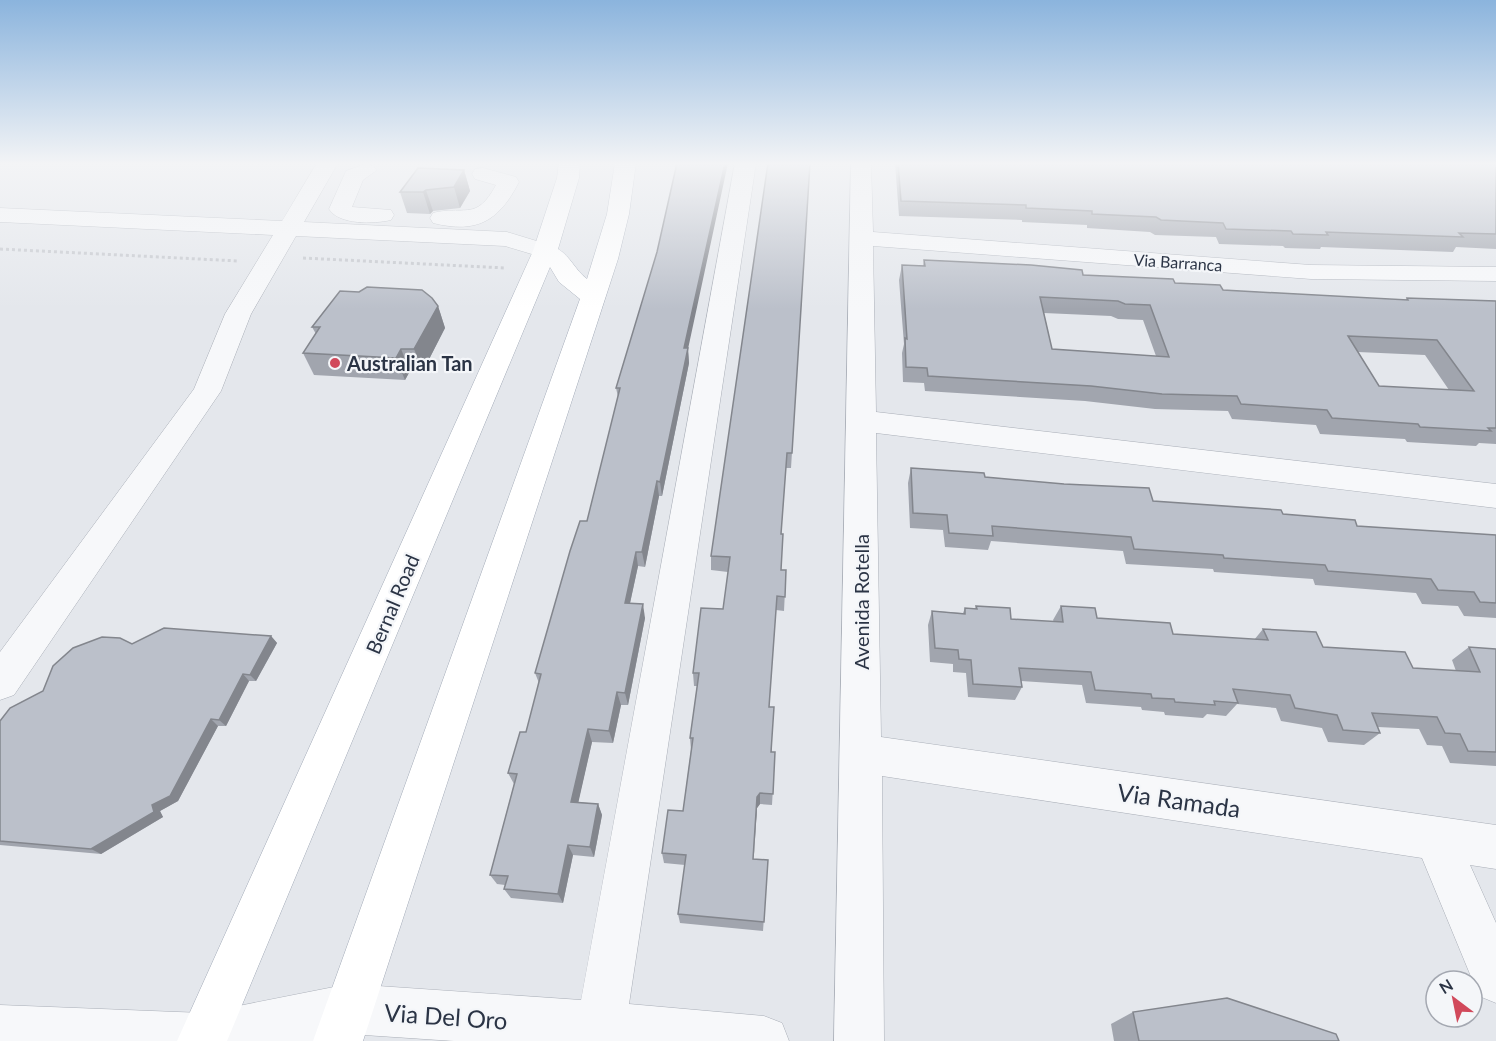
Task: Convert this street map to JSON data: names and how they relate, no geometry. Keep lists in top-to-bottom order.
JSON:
{
  "streets": {
    "main road": ["Bernal Road"],
    "street": [
      "Via Barranca",
      "Avenida Rotella",
      "Via Ramada",
      "Via Del Oro"
    ]
  },
  "crossings": [
    ["Via Barranca", "Avenida Rotella"],
    ["Avenida Rotella", "Via Ramada"],
    ["Bernal Road", "Via Del Oro"]
  ],
  "places": ["Australian Tan"],
  "north": "top left"
}
